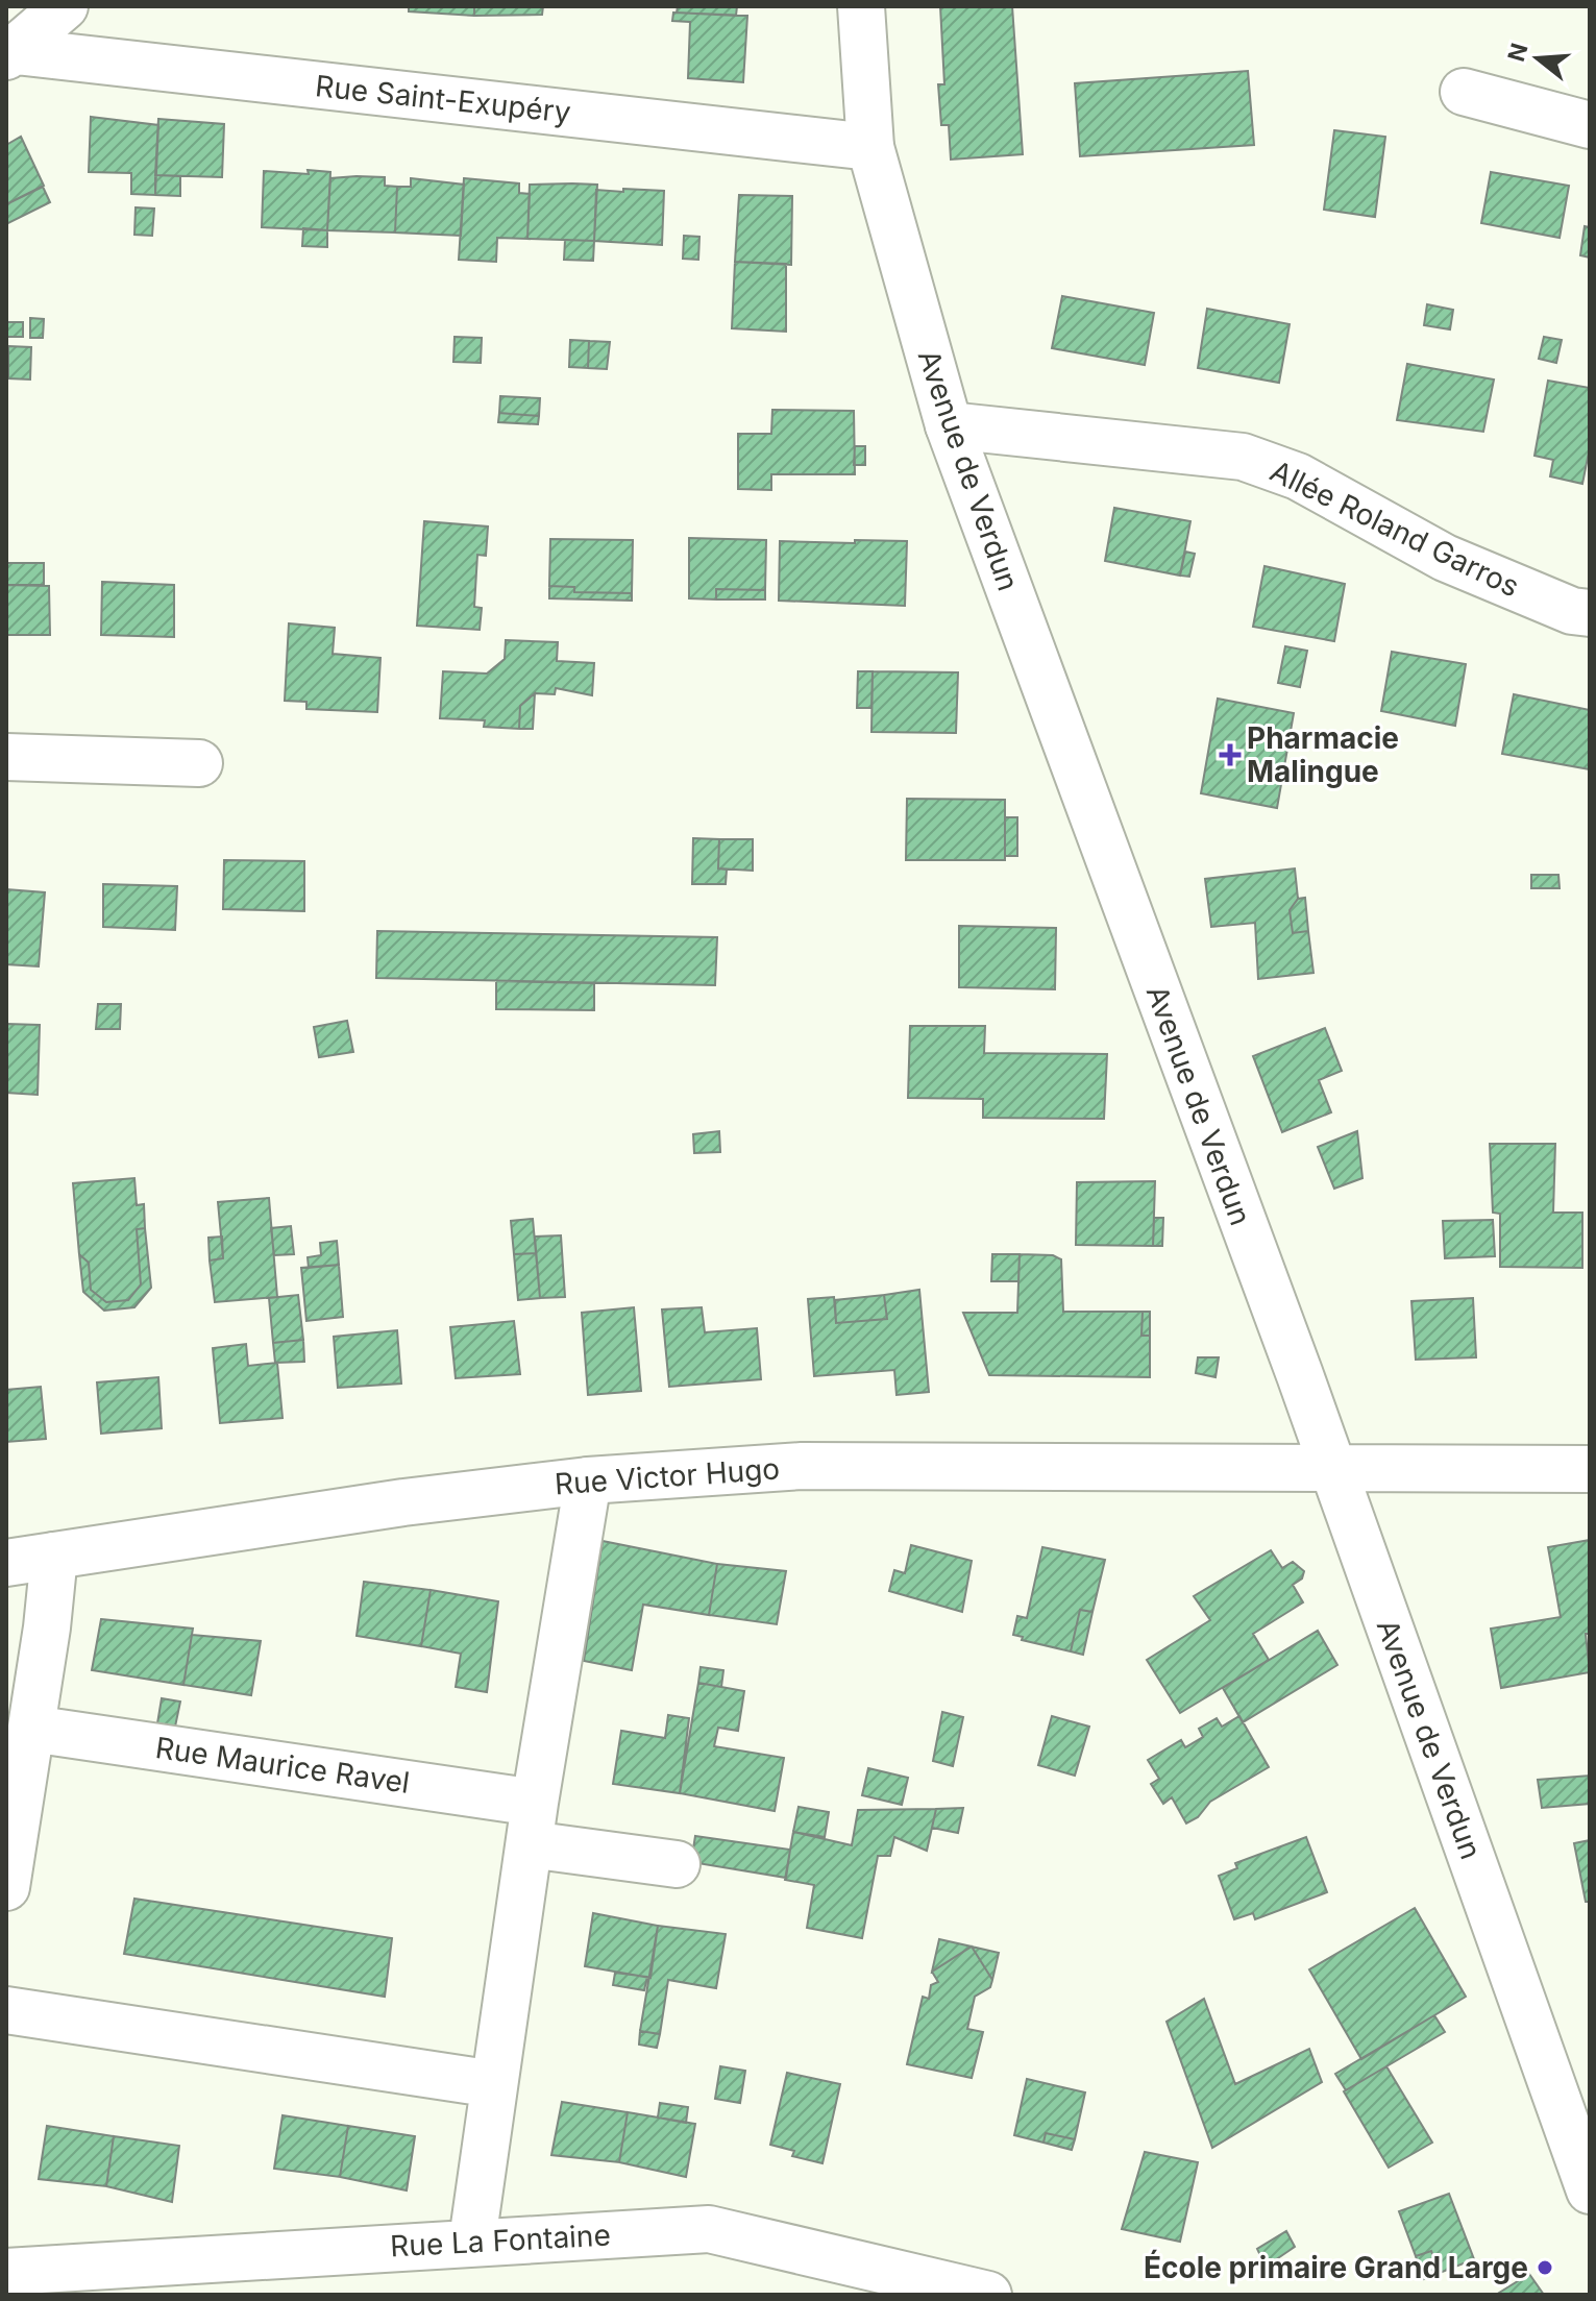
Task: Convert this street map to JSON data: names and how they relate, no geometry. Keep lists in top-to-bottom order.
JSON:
{
  "streets": {
    "street": [
      "Rue Saint-Exupéry",
      "Avenue de Verdun",
      "Allée Roland Garros",
      "Rue Victor Hugo",
      "Rue Maurice Ravel",
      "Rue La Fontaine"
    ]
  },
  "crossings": [
    ["Rue Saint-Exupéry", "Avenue de Verdun"],
    ["Avenue de Verdun", "Allée Roland Garros"],
    ["Avenue de Verdun", "Rue Victor Hugo"]
  ],
  "places": {
    "health": ["Pharmacie Malingue"],
    "other": ["École primaire Grand Large"]
  },
  "north": "left"
}
